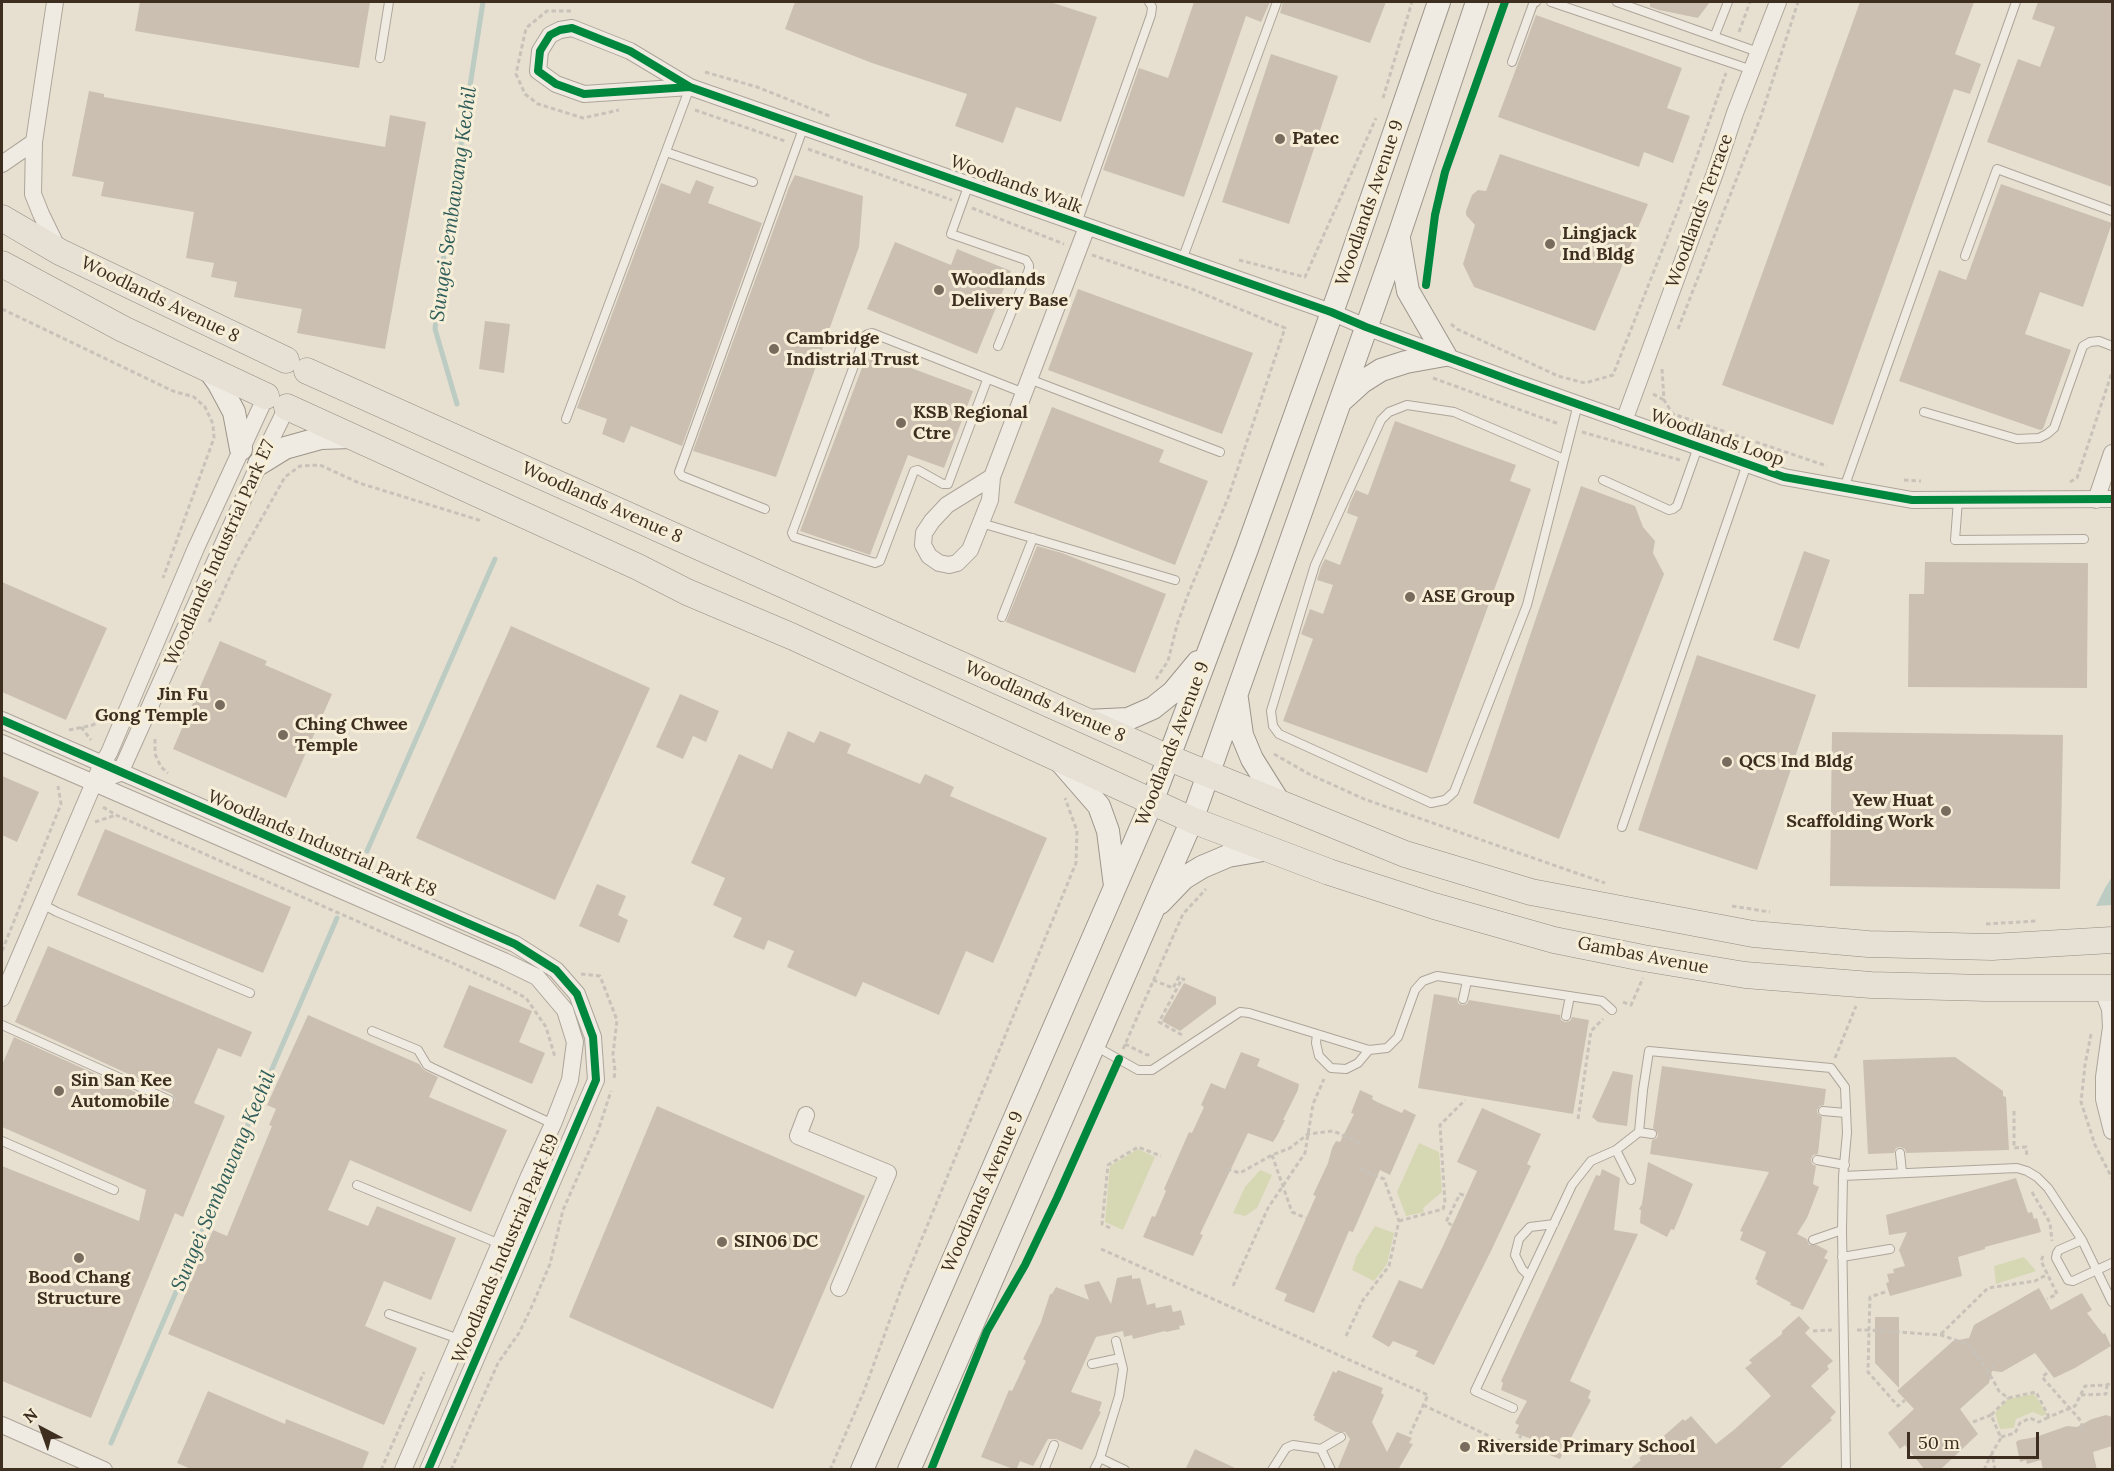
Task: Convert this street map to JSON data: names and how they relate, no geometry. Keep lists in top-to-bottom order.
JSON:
{
  "streets": {
    "main road": ["Woodlands Avenue 9", "Woodlands Avenue 8", "Gambas Avenue"],
    "street": [
      "Woodlands Walk",
      "Woodlands Terrace",
      "Woodlands Loop",
      "Woodlands Industrial Park E7",
      "Woodlands Industrial Park E8",
      "Woodlands Industrial Park E9"
    ]
  },
  "crossings": [
    ["Woodlands Walk", "Woodlands Avenue 9"],
    ["Woodlands Walk", "Woodlands Loop"],
    ["Woodlands Avenue 9", "Woodlands Avenue 8"],
    ["Woodlands Avenue 9", "Woodlands Loop"],
    ["Woodlands Avenue 9", "Gambas Avenue"],
    ["Woodlands Terrace", "Woodlands Loop"],
    ["Woodlands Industrial Park E7", "Woodlands Industrial Park E8"],
    ["Woodlands Industrial Park E8", "Woodlands Industrial Park E9"]
  ],
  "water": ["Sungei Sembawang Kechil"],
  "places": [
    "Patec",
    "Lingjack Ind Bldg",
    "Woodlands Delivery Base",
    "Cambridge Indistrial Trust",
    "KSB Regional Ctre",
    "ASE Group",
    "Jin Fu Gong Temple",
    "Ching Chwee Temple",
    "QCS Ind Bldg",
    "Yew Huat Scaffolding Work",
    "Sin San Kee Automobile",
    "SIN06 DC",
    "Bood Chang Structure",
    "Riverside Primary School"
  ],
  "scale_bar": "50 m",
  "north": "top left"
}
